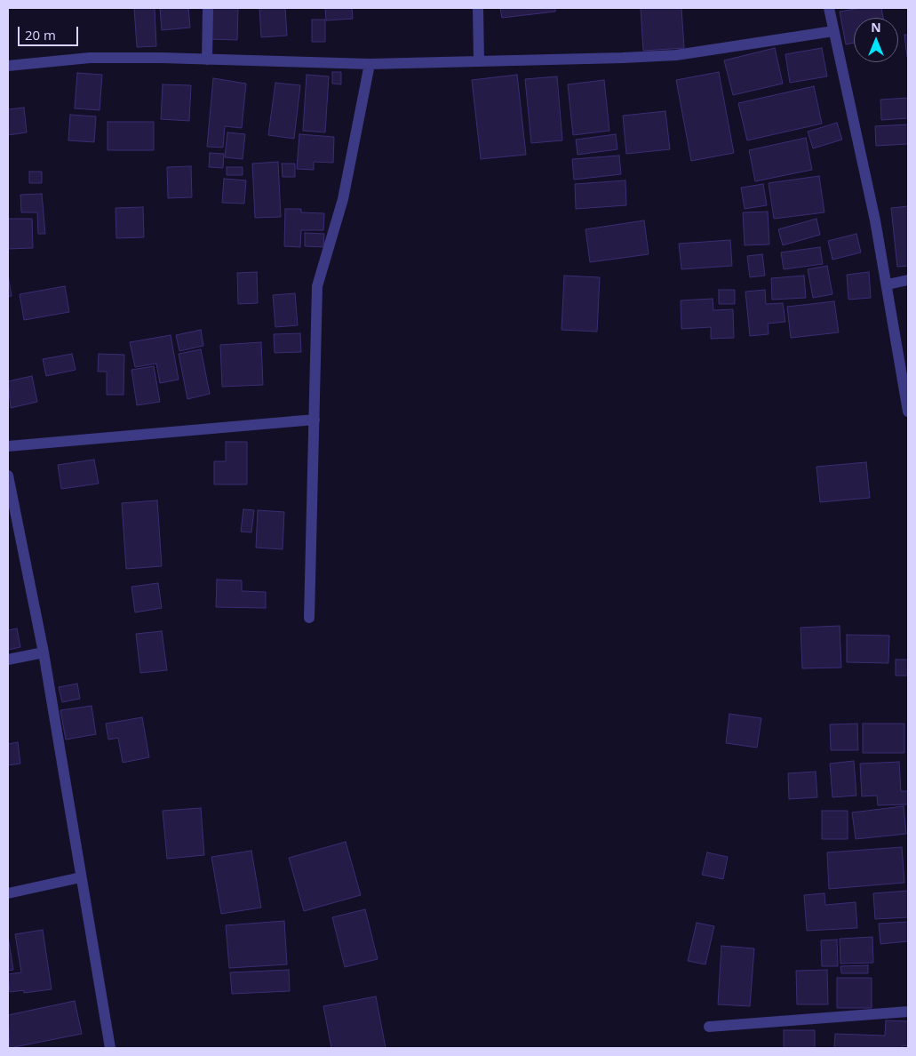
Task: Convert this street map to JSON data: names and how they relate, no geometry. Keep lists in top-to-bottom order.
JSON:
{
  "scale_bar": "20 m",
  "north": "top"
}
